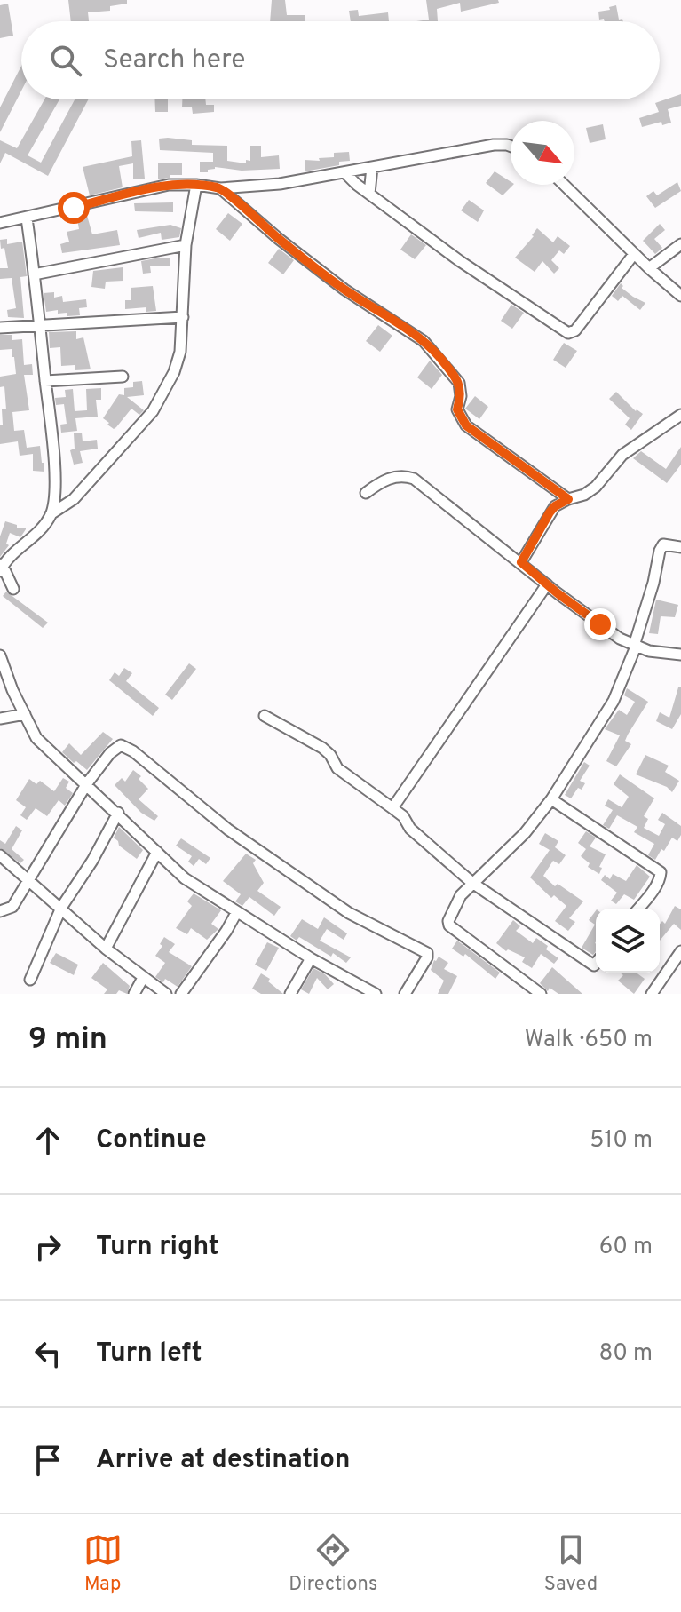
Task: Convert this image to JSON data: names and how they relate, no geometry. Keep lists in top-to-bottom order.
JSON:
{
  "north": "bottom right",
  "page": {
    "search": "Search here",
    "heading": ["9 min", "Walk · 650 m"],
    "list": [
      ["Continue", "510 m"],
      ["Turn right", "60 m"],
      ["Turn left", "80 m"],
      "Arrive at destination"
    ],
    "nav": ["Map", "Directions", "Saved"]
  }
}
